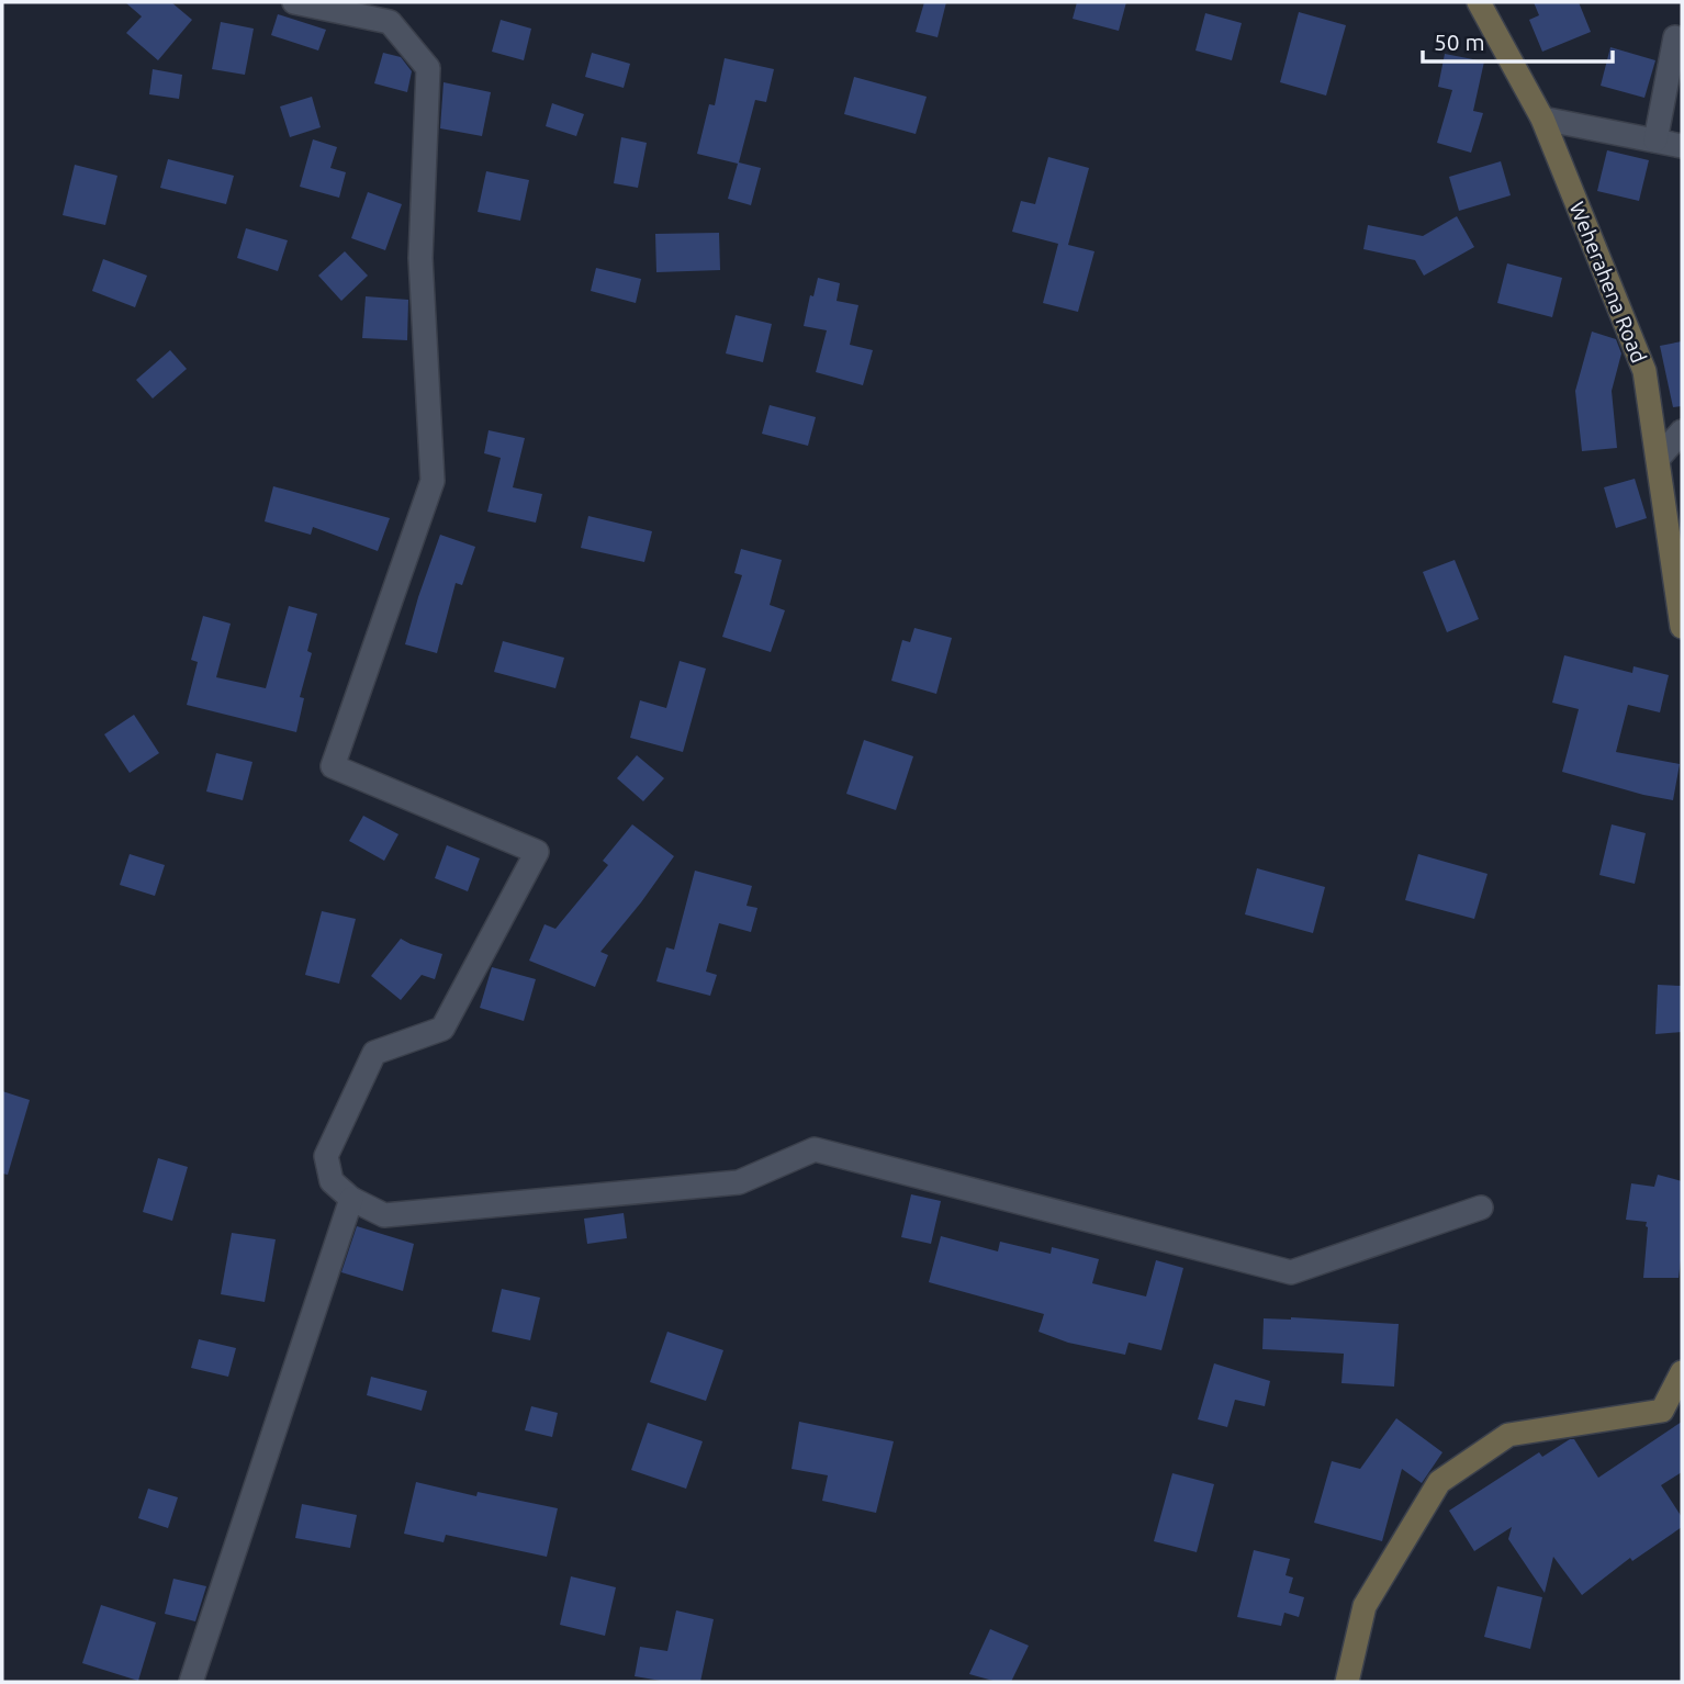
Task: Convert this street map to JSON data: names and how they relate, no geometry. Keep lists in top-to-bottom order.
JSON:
{
  "streets": {
    "main road": ["Weherahena Road"]
  },
  "scale_bar": "50 m"
}
